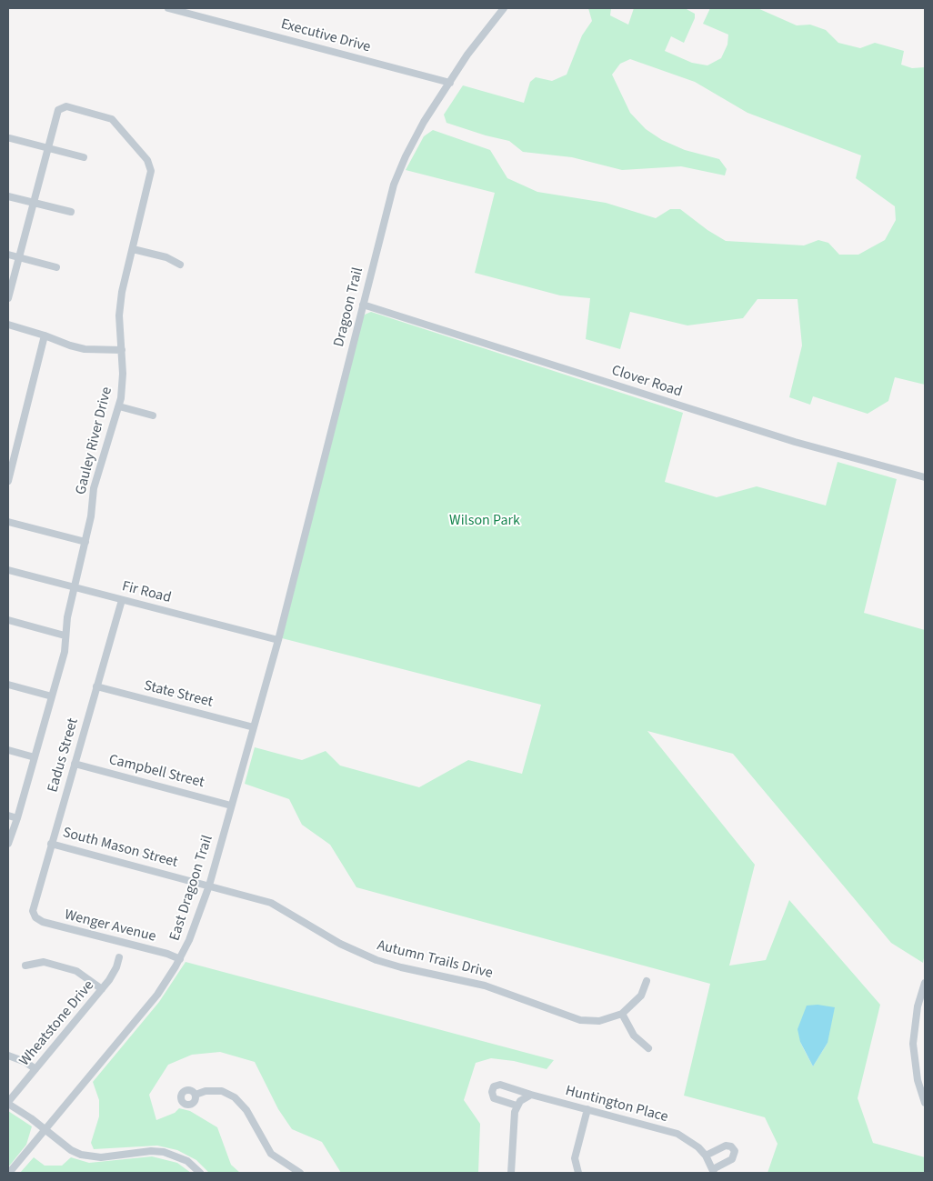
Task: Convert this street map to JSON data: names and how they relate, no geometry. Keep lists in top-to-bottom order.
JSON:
{
  "streets": {
    "street": [
      "Executive Drive",
      "Dragoon Trail",
      "Clover Road",
      "Gauley River Drive",
      "Fir Road",
      "State Street",
      "Eadus Street",
      "Campbell Street",
      "South Mason Street",
      "East Dragoon Trail",
      "Wenger Avenue",
      "Autumn Trails Drive",
      "Wheatstone Drive",
      "Huntington Place"
    ]
  },
  "crossings": [
    ["Executive Drive", "Dragoon Trail"],
    ["Dragoon Trail", "Clover Road"],
    ["Dragoon Trail", "Fir Road"],
    ["Dragoon Trail", "East Dragoon Trail"],
    ["Gauley River Drive", "Fir Road"],
    ["Fir Road", "Eadus Street"],
    ["Fir Road", "East Dragoon Trail"],
    ["State Street", "Eadus Street"],
    ["State Street", "East Dragoon Trail"],
    ["Eadus Street", "Campbell Street"],
    ["Eadus Street", "South Mason Street"],
    ["Eadus Street", "Wenger Avenue"],
    ["Campbell Street", "East Dragoon Trail"],
    ["South Mason Street", "East Dragoon Trail"],
    ["South Mason Street", "Autumn Trails Drive"],
    ["East Dragoon Trail", "Wenger Avenue"],
    ["East Dragoon Trail", "Autumn Trails Drive"]
  ],
  "parks": ["Wilson Park"]
}
